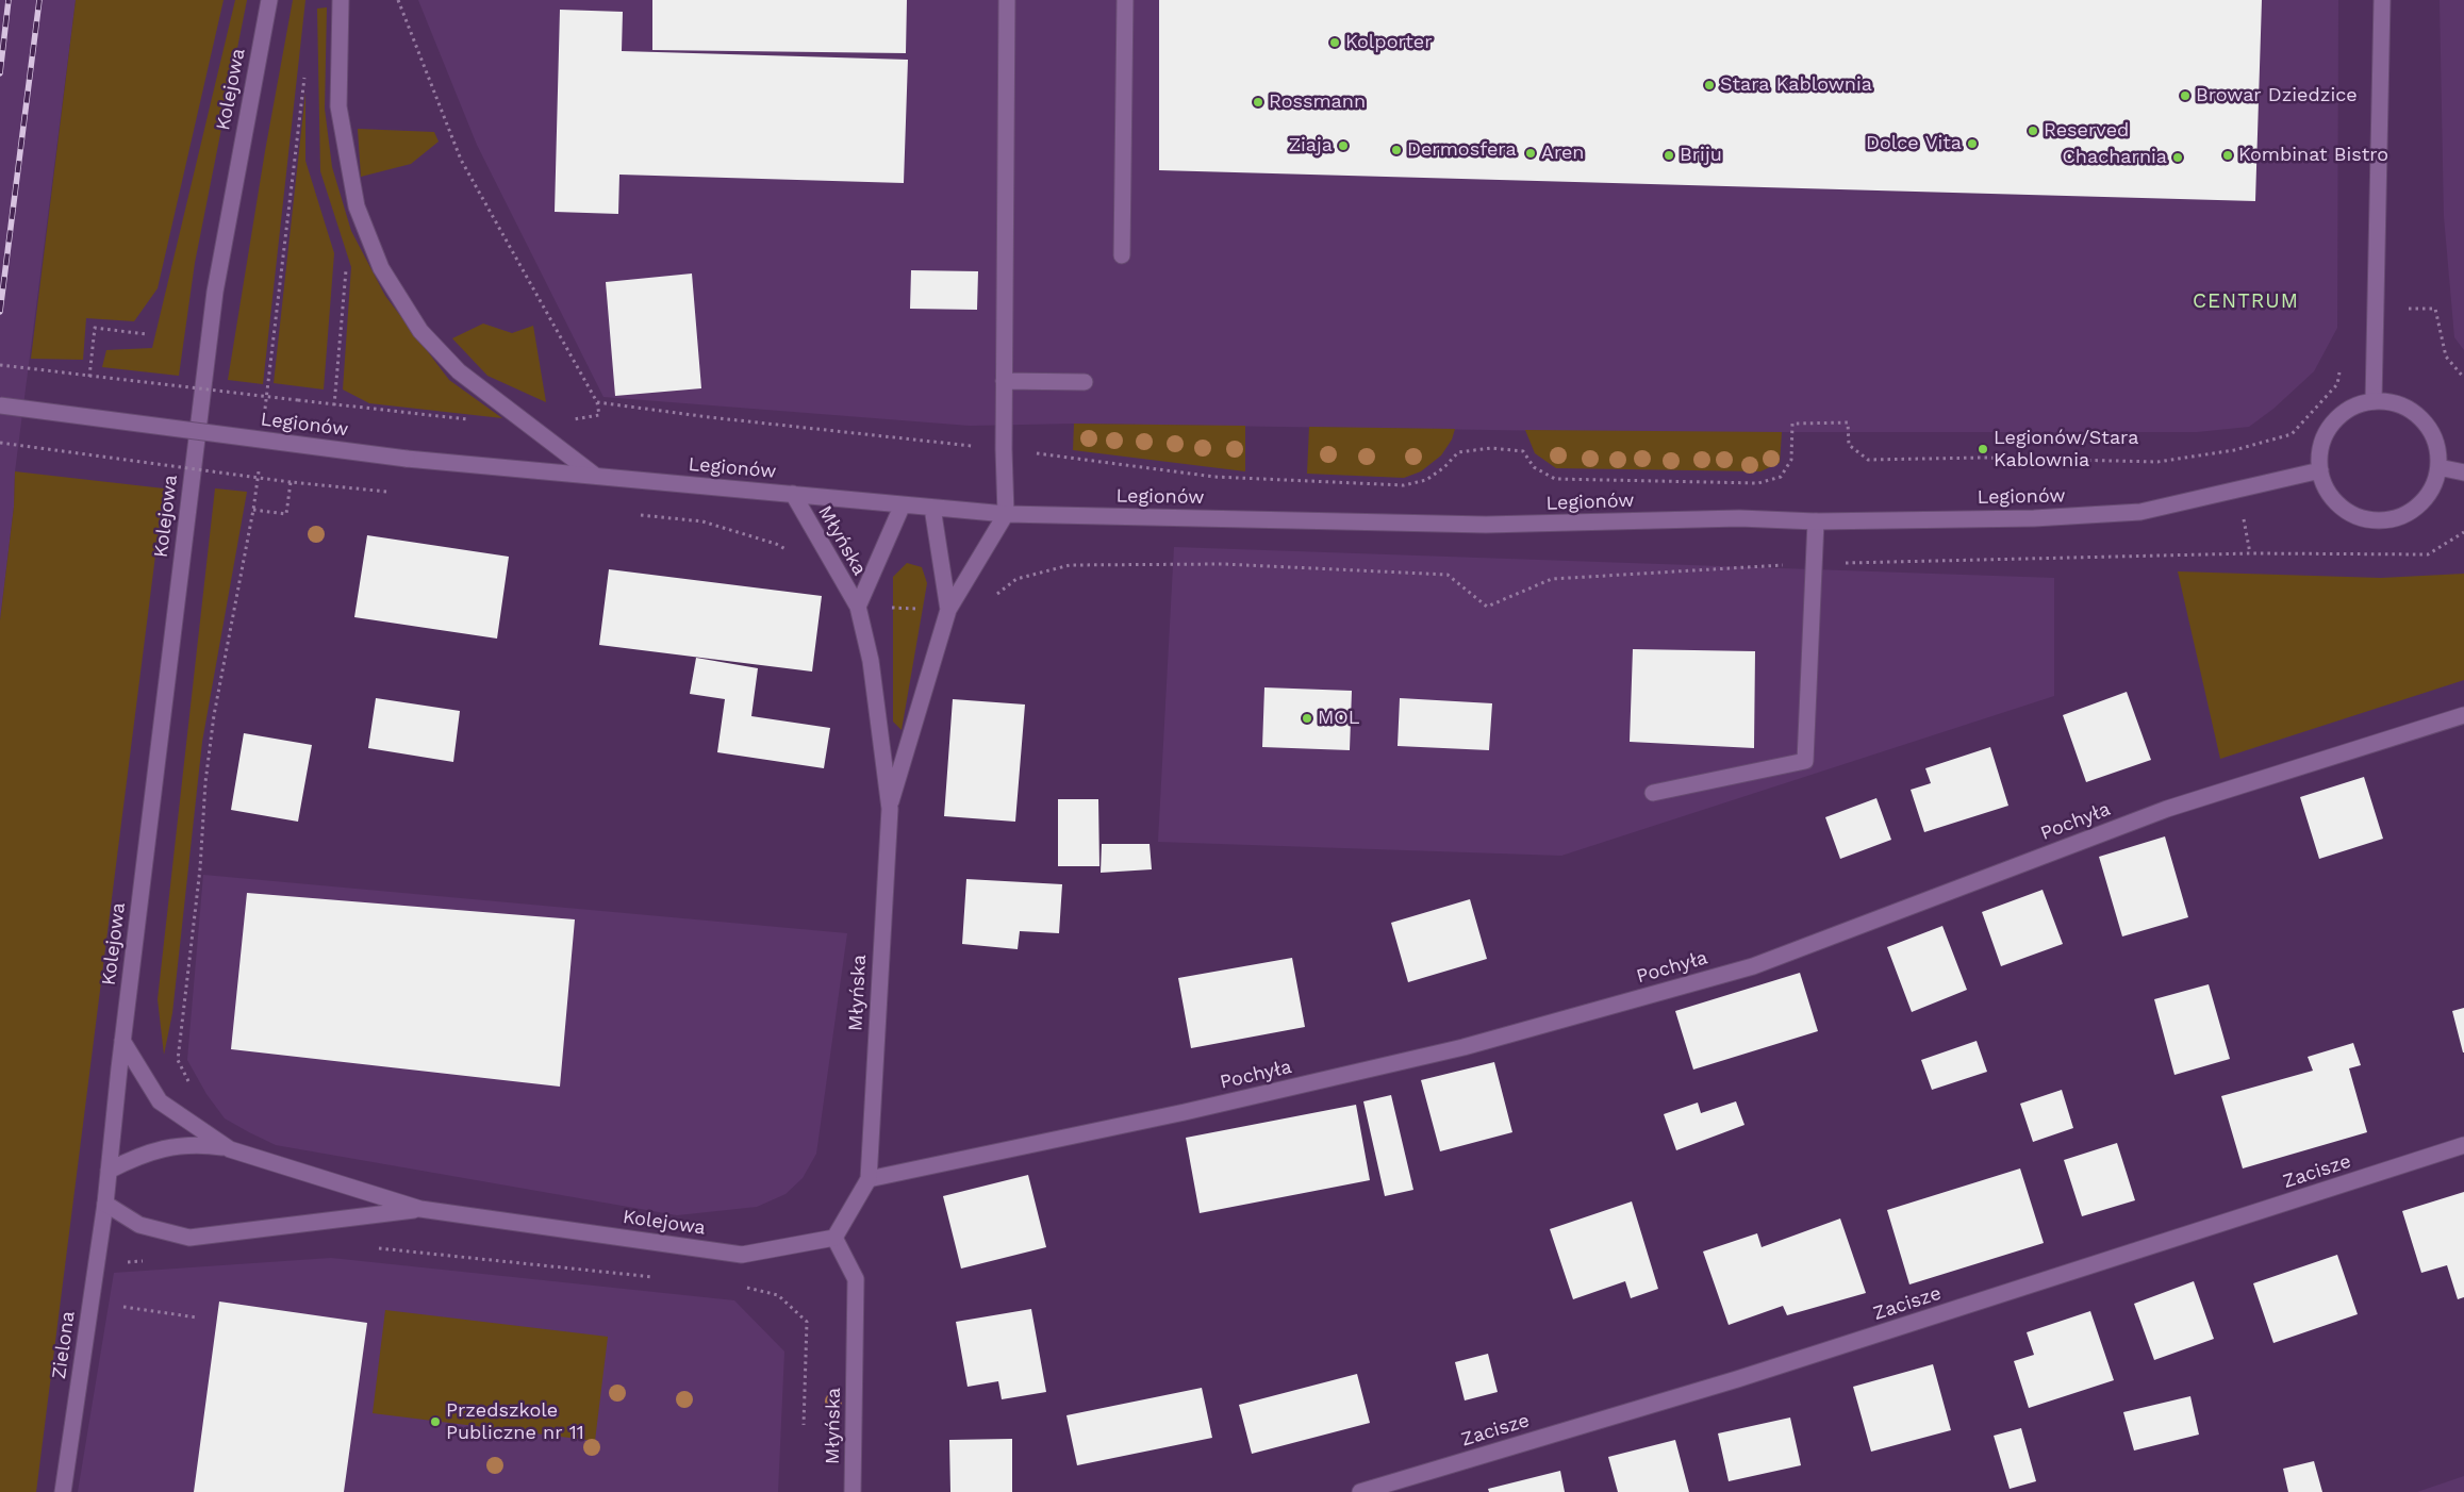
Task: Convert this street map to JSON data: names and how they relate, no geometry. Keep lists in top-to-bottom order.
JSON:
{
  "streets": {
    "street": [
      "Kolejowa",
      "Legionów",
      "Młyńska",
      "Pochyła",
      "Zacisze",
      "Zielona"
    ]
  },
  "crossings": [
    ["Kolejowa", "Młyńska"],
    ["Kolejowa", "Zielona"],
    ["Legionów", "Młyńska"],
    ["Młyńska", "Pochyła"]
  ],
  "districts": ["CENTRUM"],
  "places": [
    "Kolporter",
    "Stara Kablownia",
    "Browar Dziedzice",
    "Rossmann",
    "Reserved",
    "Dolce Vita",
    "Ziaja",
    "Dermosfera",
    "Aren",
    "Briju",
    "Kombinat Bistro",
    "Chacharnia",
    "Legionów/Stara Kablownia",
    "MOL",
    "Przedszkole Publiczne nr 11"
  ]
}
